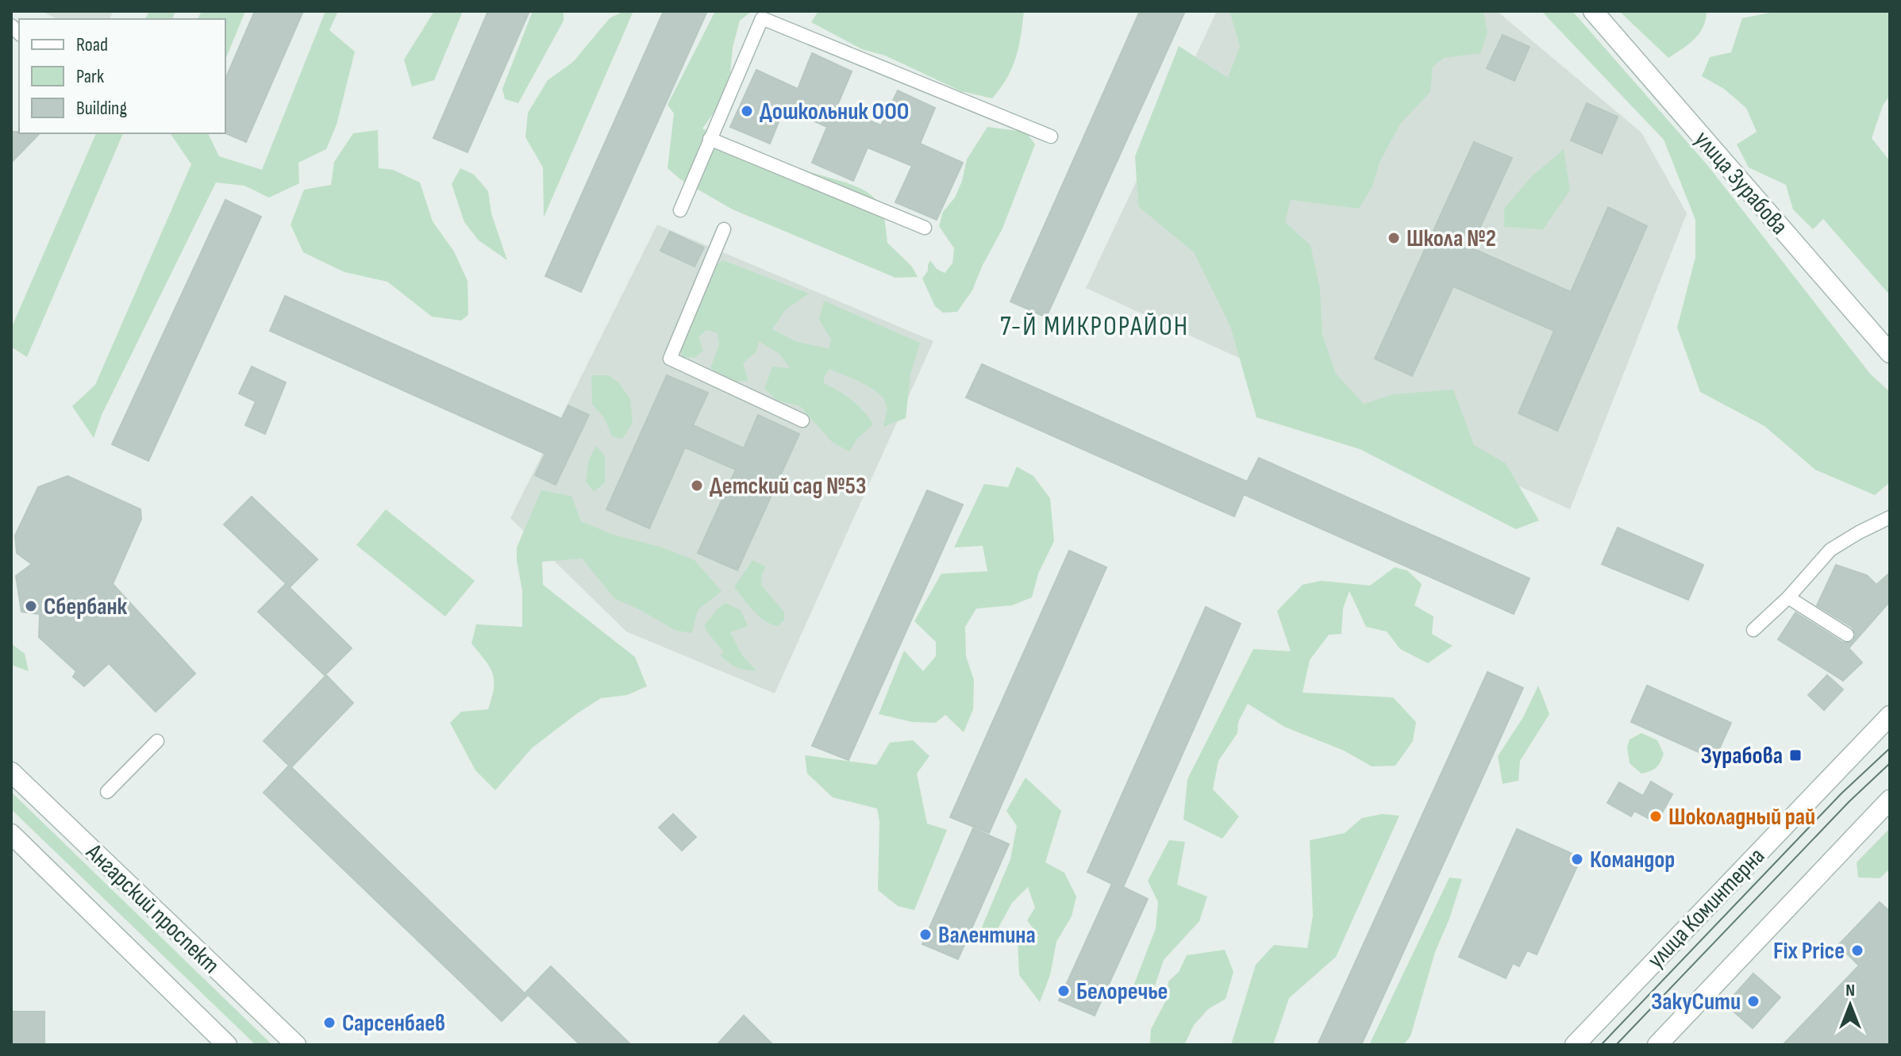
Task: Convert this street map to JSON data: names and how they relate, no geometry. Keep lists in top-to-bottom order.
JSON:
{
  "streets": {
    "street": ["улица Зурабова", "улица Коминтерна", "Ангарский проспект"]
  },
  "districts": ["7-Й МИКРОРАЙОН"],
  "places": {
    "other": [
      "Дошкольник ООО",
      "Школа №2",
      "Детский сад №53",
      "Сбербанк",
      "Шоколадный рай",
      "Командор",
      "Валентина",
      "Fix Price",
      "Белоречье",
      "ЗакуСити",
      "Сарсенбаев"
    ],
    "transit": ["Зурабова"]
  },
  "legend": ["Road", "Park", "Building"],
  "north": "top"
}
